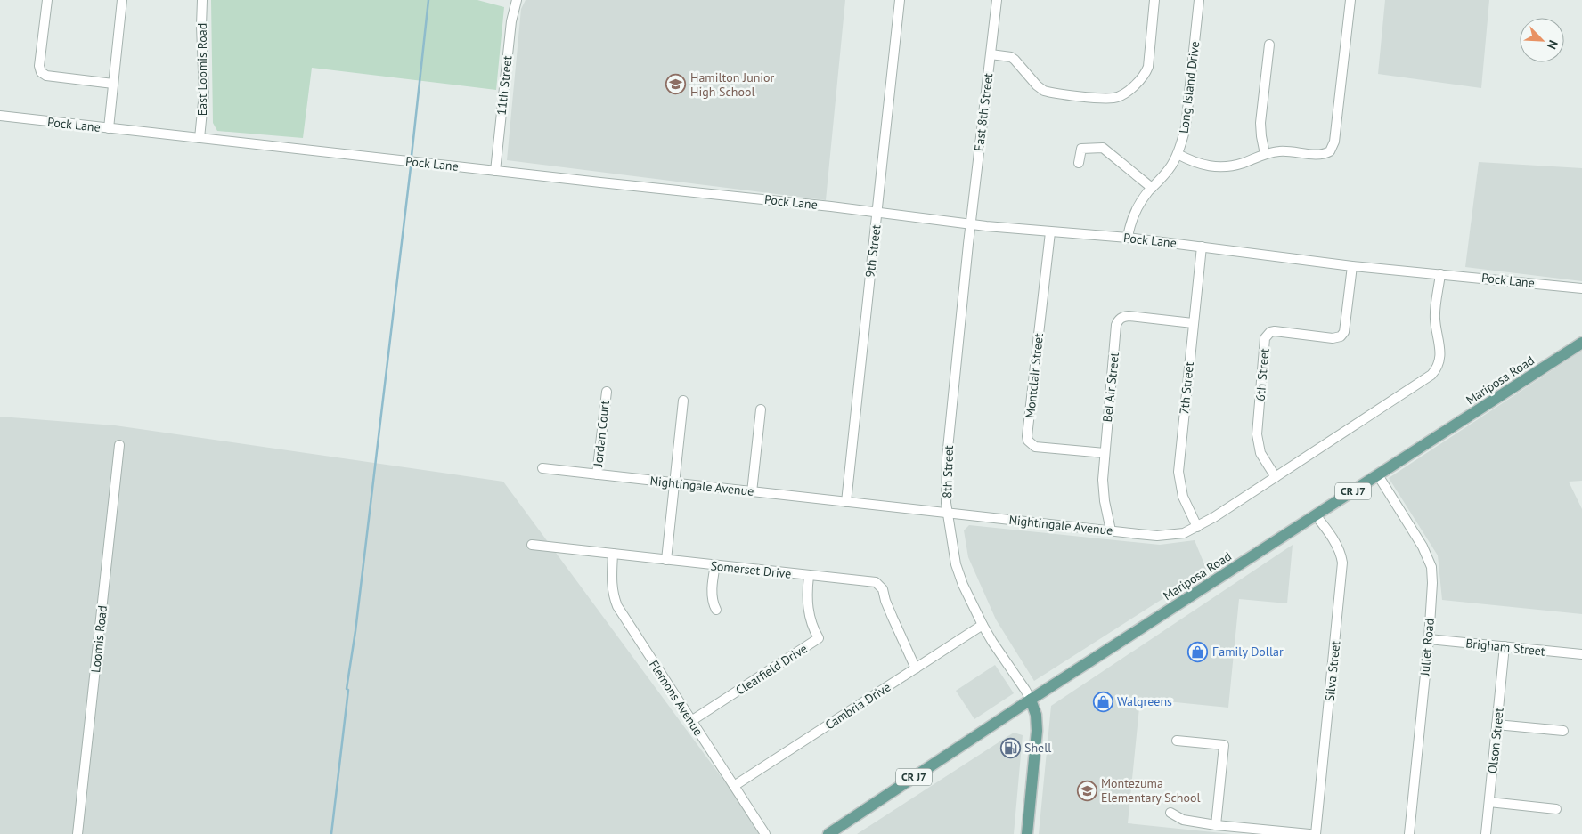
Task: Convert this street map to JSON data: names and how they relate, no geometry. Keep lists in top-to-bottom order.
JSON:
{
  "streets": {
    "main road": ["Mariposa Road", "CR J7"],
    "street": [
      "East Loomis Road",
      "11th Street",
      "Long Island Drive",
      "East 8th Street",
      "Pock Lane",
      "9th Street",
      "6th Street",
      "Montclair Street",
      "Bel Air Street",
      "7th Street",
      "Jordan Court",
      "8th Street",
      "Nightingale Avenue",
      "Somerset Drive",
      "Loomis Road",
      "Juliet Road",
      "Brigham Street",
      "Clearfield Drive",
      "Silva Street",
      "Flemons Avenue",
      "Cambria Drive",
      "Olson Street"
    ]
  },
  "crossings": [
    ["East Loomis Road", "Pock Lane"],
    ["11th Street", "Pock Lane"],
    ["Long Island Drive", "Pock Lane"],
    ["East 8th Street", "Pock Lane"],
    ["East 8th Street", "8th Street"],
    ["Pock Lane", "9th Street"],
    ["Pock Lane", "6th Street"],
    ["Pock Lane", "Montclair Street"],
    ["Pock Lane", "7th Street"],
    ["Pock Lane", "8th Street"],
    ["Pock Lane", "Nightingale Avenue"],
    ["9th Street", "Nightingale Avenue"],
    ["6th Street", "Nightingale Avenue"],
    ["Montclair Street", "Bel Air Street"],
    ["Mariposa Road", "8th Street"],
    ["Mariposa Road", "Juliet Road"],
    ["Mariposa Road", "Silva Street"],
    ["Bel Air Street", "7th Street"],
    ["Bel Air Street", "Nightingale Avenue"],
    ["7th Street", "Nightingale Avenue"],
    ["Jordan Court", "Nightingale Avenue"],
    ["8th Street", "Nightingale Avenue"],
    ["8th Street", "Cambria Drive"],
    ["Somerset Drive", "Clearfield Drive"],
    ["Somerset Drive", "Flemons Avenue"],
    ["Somerset Drive", "Cambria Drive"],
    ["Juliet Road", "Brigham Street"],
    ["Brigham Street", "Olson Street"],
    ["Clearfield Drive", "Flemons Avenue"],
    ["Flemons Avenue", "Cambria Drive"]
  ],
  "places": {
    "school or university": ["Hamilton Junior High School", "Montezuma Elementary School"],
    "shop": ["Family Dollar", "Walgreens"],
    "fuel station": ["Shell"]
  },
  "north": "bottom right"
}
